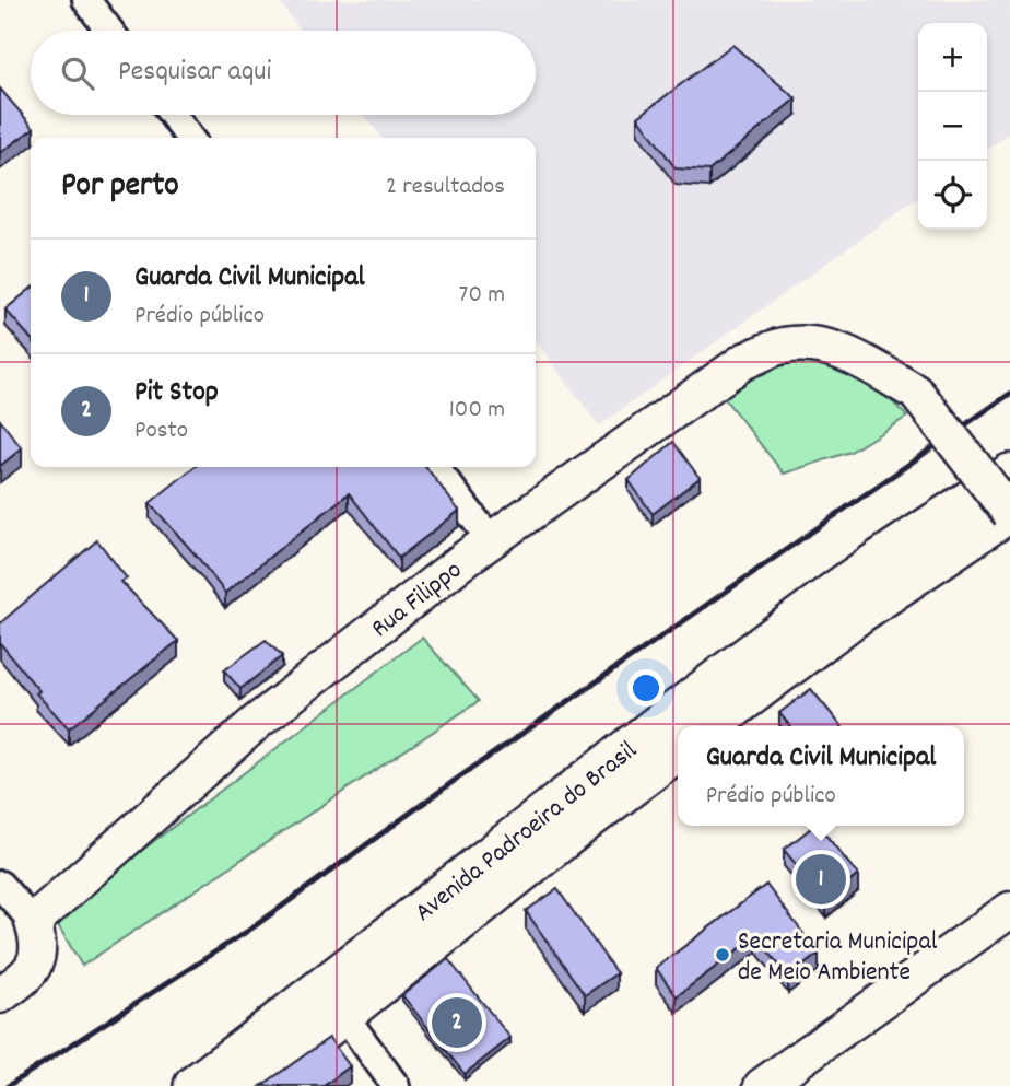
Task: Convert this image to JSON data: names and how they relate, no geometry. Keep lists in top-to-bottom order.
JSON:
{
  "streets": {
    "main road": ["Avenida Padroeira do Brasil"],
    "street": ["Rua Filippo"]
  },
  "places": ["Secretaria Municipal de Meio Ambiente"],
  "page": {
    "map_buttons": ["+", "−"],
    "search": "Pesquisar aqui",
    "heading": ["Por perto", "2 resultados"],
    "list": [
      {
        "mark": "1",
        "name": "Guarda Civil Municipal",
        "note": "Prédio público",
        "value": "70 m"
      },
      {
        "mark": "2",
        "name": "Pit Stop",
        "note": "Posto",
        "value": "100 m"
      }
    ],
    "popup": ["Guarda Civil Municipal", "Prédio público"],
    "pins": ["1", "2"]
  }
}
